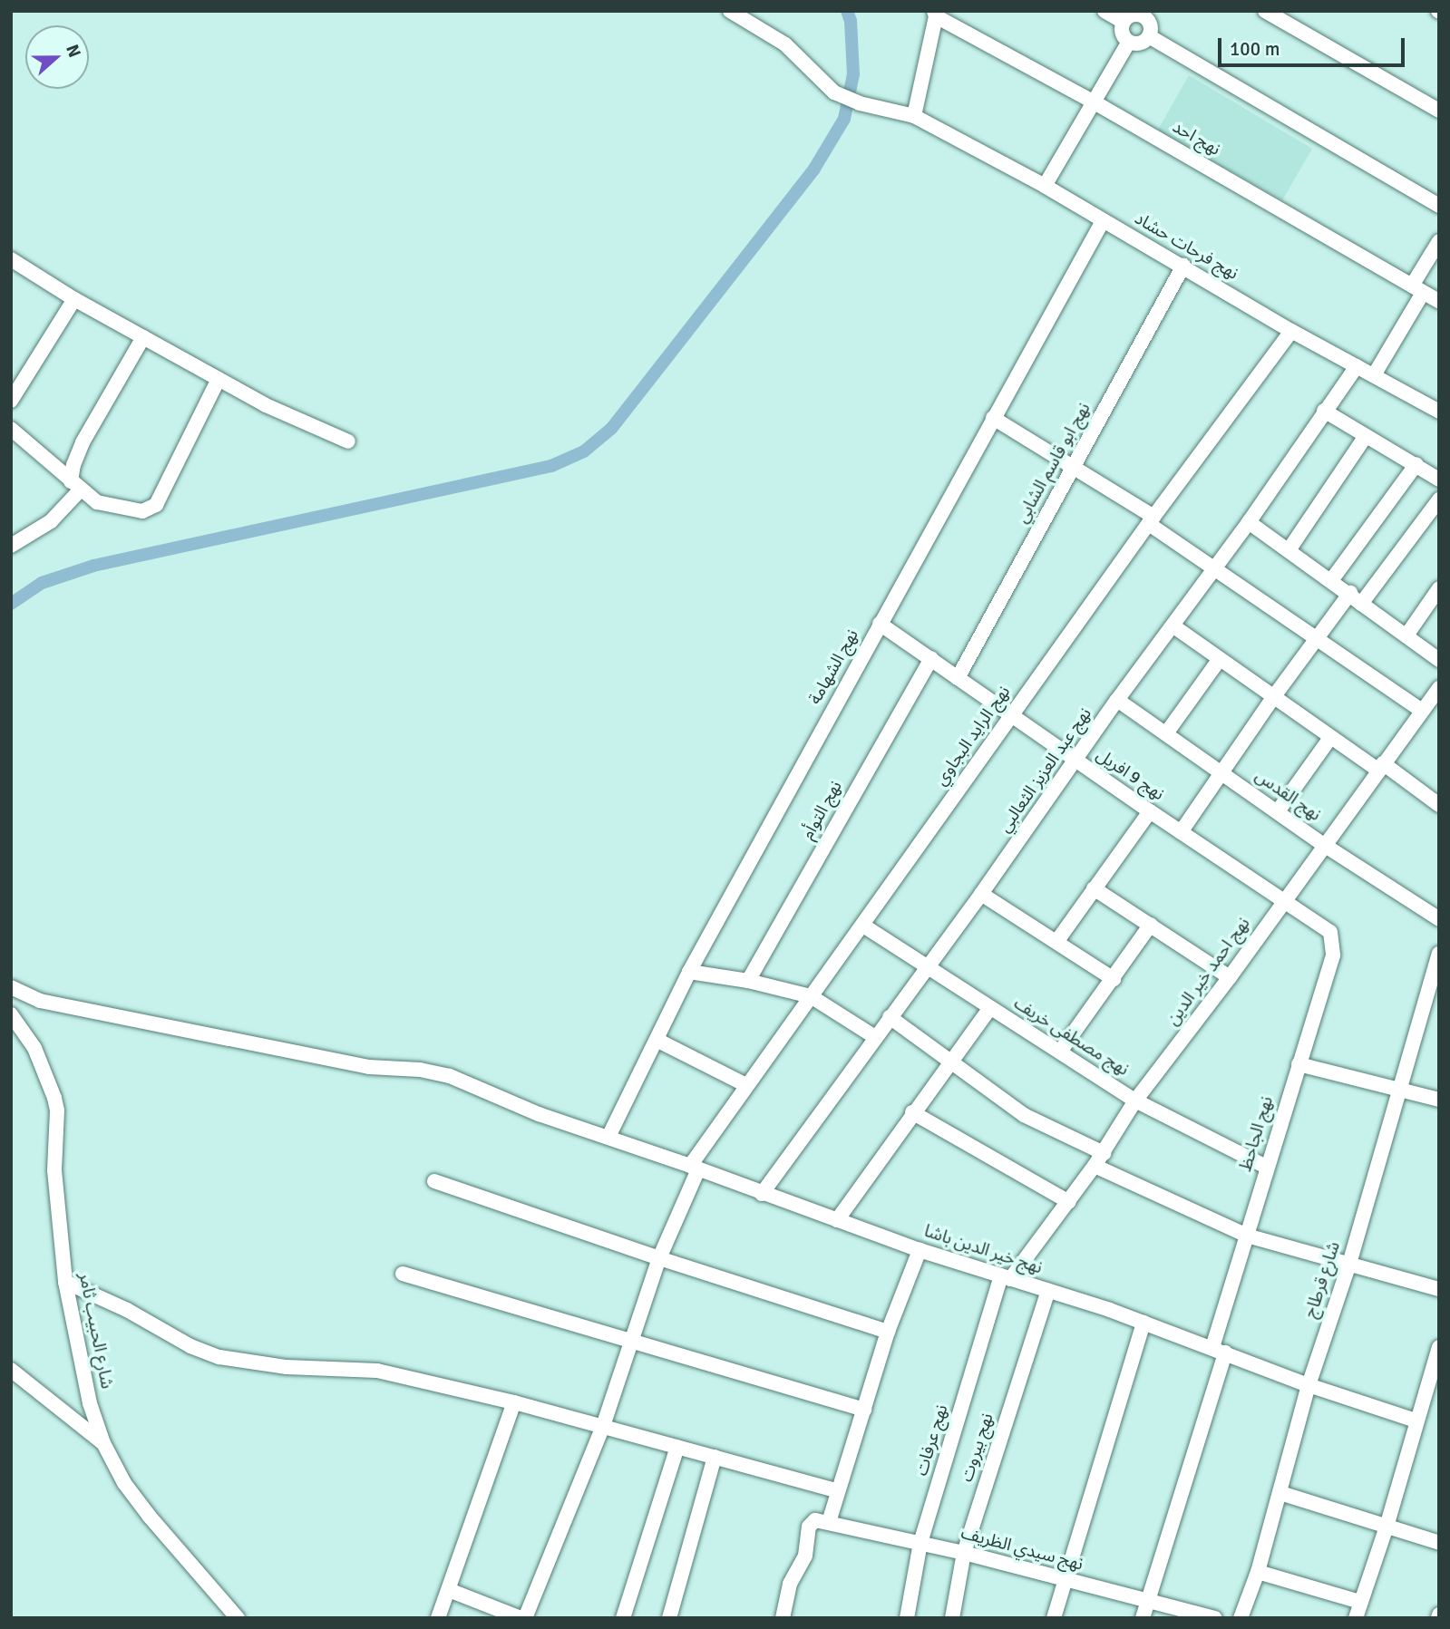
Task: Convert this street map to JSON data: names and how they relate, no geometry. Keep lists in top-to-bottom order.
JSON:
{
  "streets": {
    "street": [
      "نهج احد",
      "نهج فرحات حشاد",
      "نهج ابو قاسم الشابي",
      "نهج الشهامة",
      "نهج الرايد البجاوي",
      "نهج عبد العزيز الثعالبي",
      "نهج 9 افريل",
      "نهج القدس",
      "نهج التوأم",
      "نهج احمد خير الدين",
      "نهج مصطفى خريف",
      "نهج الجاحظ",
      "نهج خير الدين باشا",
      "شارع قرطاج",
      "شارع الحبيب ثامر",
      "نهج عرفات",
      "نهج بيروت",
      "نهج سيدي الظريف"
    ]
  },
  "crossings": [
    ["نهج فرحات حشاد", "نهج ابو قاسم الشابي"],
    ["نهج فرحات حشاد", "نهج الشهامة"],
    ["نهج فرحات حشاد", "نهج الرايد البجاوي"],
    ["نهج فرحات حشاد", "نهج عبد العزيز الثعالبي"],
    ["نهج ابو قاسم الشابي", "نهج 9 افريل"],
    ["نهج الشهامة", "نهج 9 افريل"],
    ["نهج الشهامة", "نهج خير الدين باشا"],
    ["نهج الرايد البجاوي", "نهج 9 افريل"],
    ["نهج الرايد البجاوي", "نهج مصطفى خريف"],
    ["نهج الرايد البجاوي", "نهج خير الدين باشا"],
    ["نهج عبد العزيز الثعالبي", "نهج 9 افريل"],
    ["نهج عبد العزيز الثعالبي", "نهج القدس"],
    ["نهج عبد العزيز الثعالبي", "نهج مصطفى خريف"],
    ["نهج عبد العزيز الثعالبي", "نهج خير الدين باشا"],
    ["نهج 9 افريل", "نهج التوأم"],
    ["نهج 9 افريل", "نهج احمد خير الدين"],
    ["نهج 9 افريل", "نهج الجاحظ"],
    ["نهج القدس", "نهج احمد خير الدين"],
    ["نهج احمد خير الدين", "نهج مصطفى خريف"],
    ["نهج احمد خير الدين", "نهج خير الدين باشا"],
    ["نهج احمد خير الدين", "نهج عرفات"],
    ["نهج مصطفى خريف", "نهج الجاحظ"],
    ["نهج الجاحظ", "نهج خير الدين باشا"],
    ["نهج الجاحظ", "نهج سيدي الظريف"],
    ["نهج خير الدين باشا", "شارع قرطاج"],
    ["نهج خير الدين باشا", "نهج عرفات"],
    ["نهج خير الدين باشا", "نهج بيروت"],
    ["نهج عرفات", "نهج سيدي الظريف"],
    ["نهج بيروت", "نهج سيدي الظريف"]
  ],
  "scale_bar": "100 m",
  "north": "right"
}
